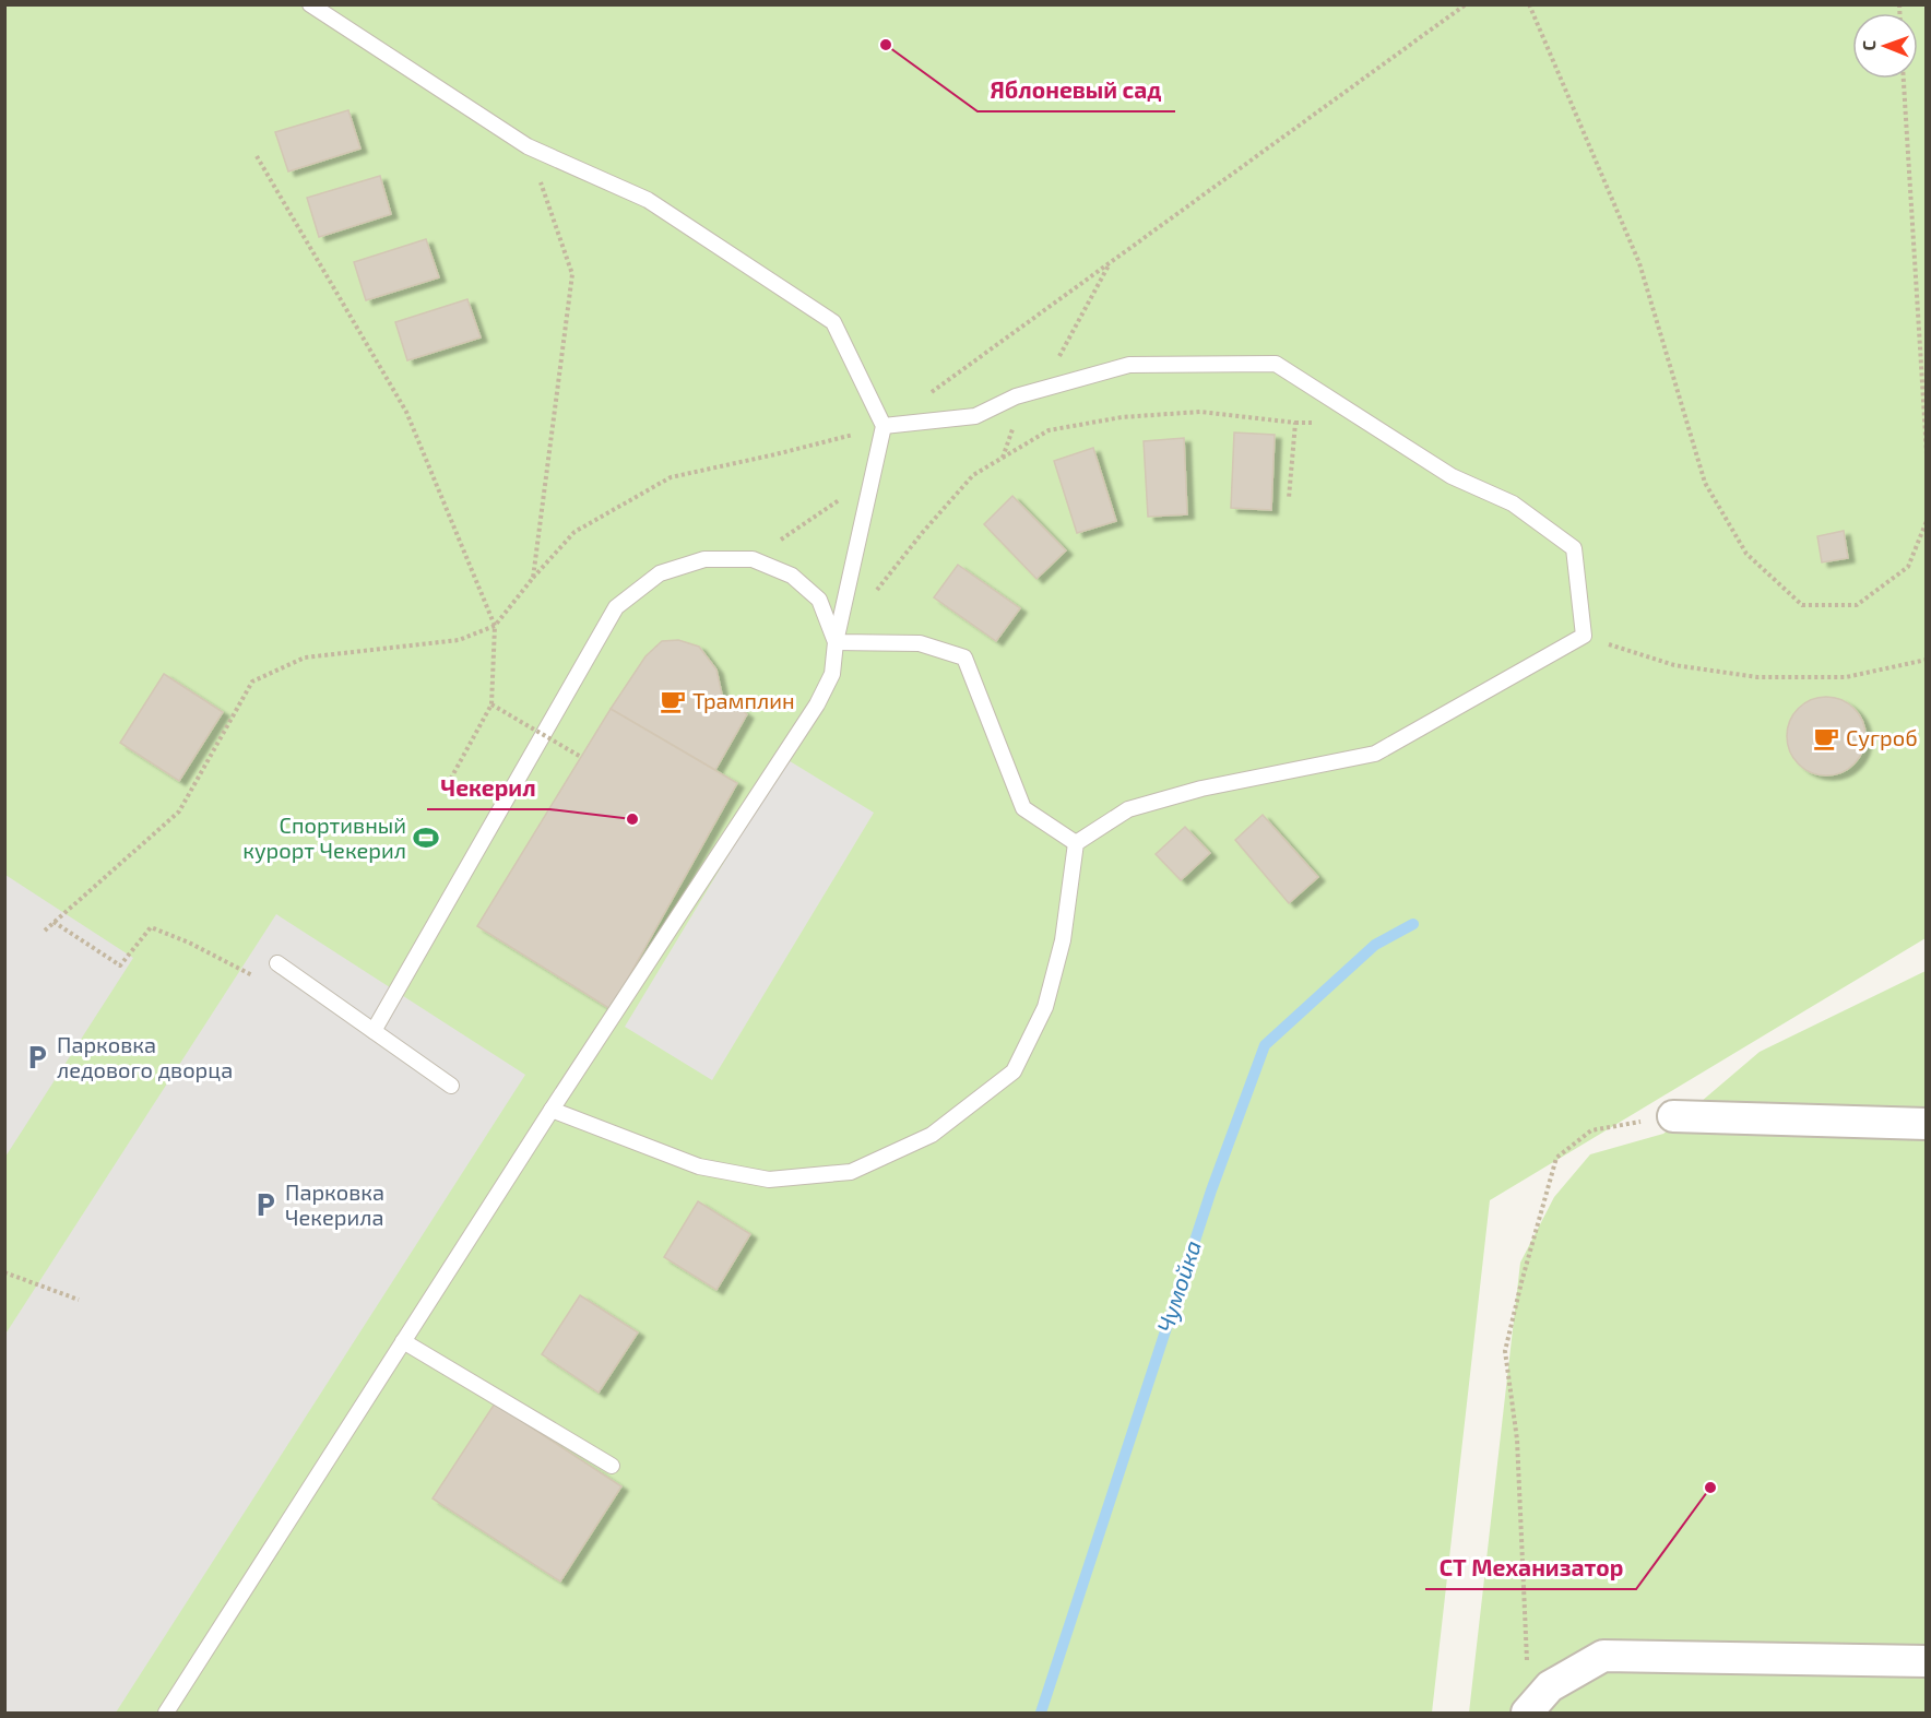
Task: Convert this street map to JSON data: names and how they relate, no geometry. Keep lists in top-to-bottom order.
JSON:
{
  "water": ["Чумойка"],
  "places": {
    "other": ["Яблоневый сад", "Чекерил", "СТ Механизатор"],
    "cafe": ["Трамплин", "Сугроб"],
    "sports": ["Спортивный курорт Чекерил"],
    "parking": ["Парковка ледового дворца", "Парковка Чекерила"]
  },
  "north": "left"
}
